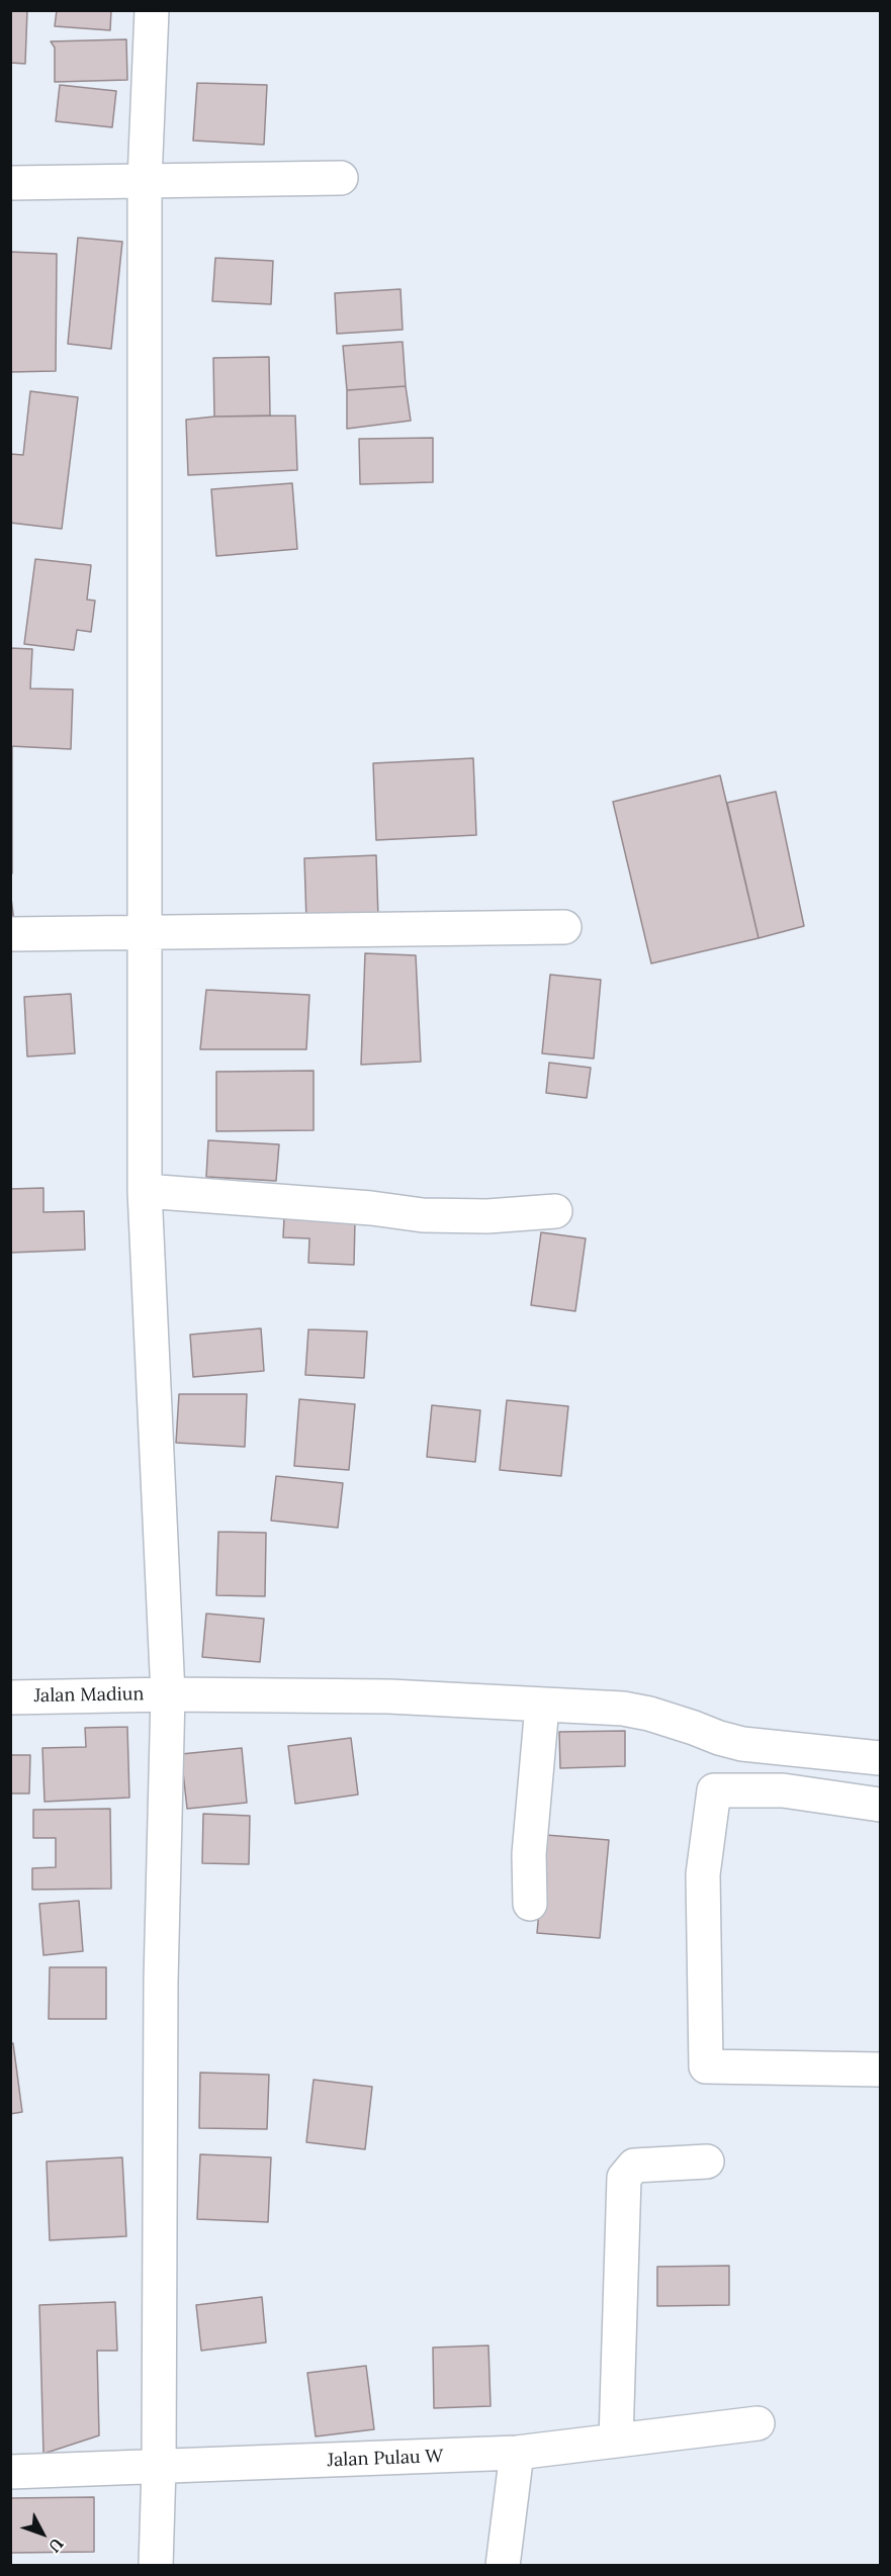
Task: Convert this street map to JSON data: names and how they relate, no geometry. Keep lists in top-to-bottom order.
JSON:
{
  "streets": {
    "street": ["Jalan Madiun", "Jalan Pulau W"]
  },
  "north": "bottom right"
}
